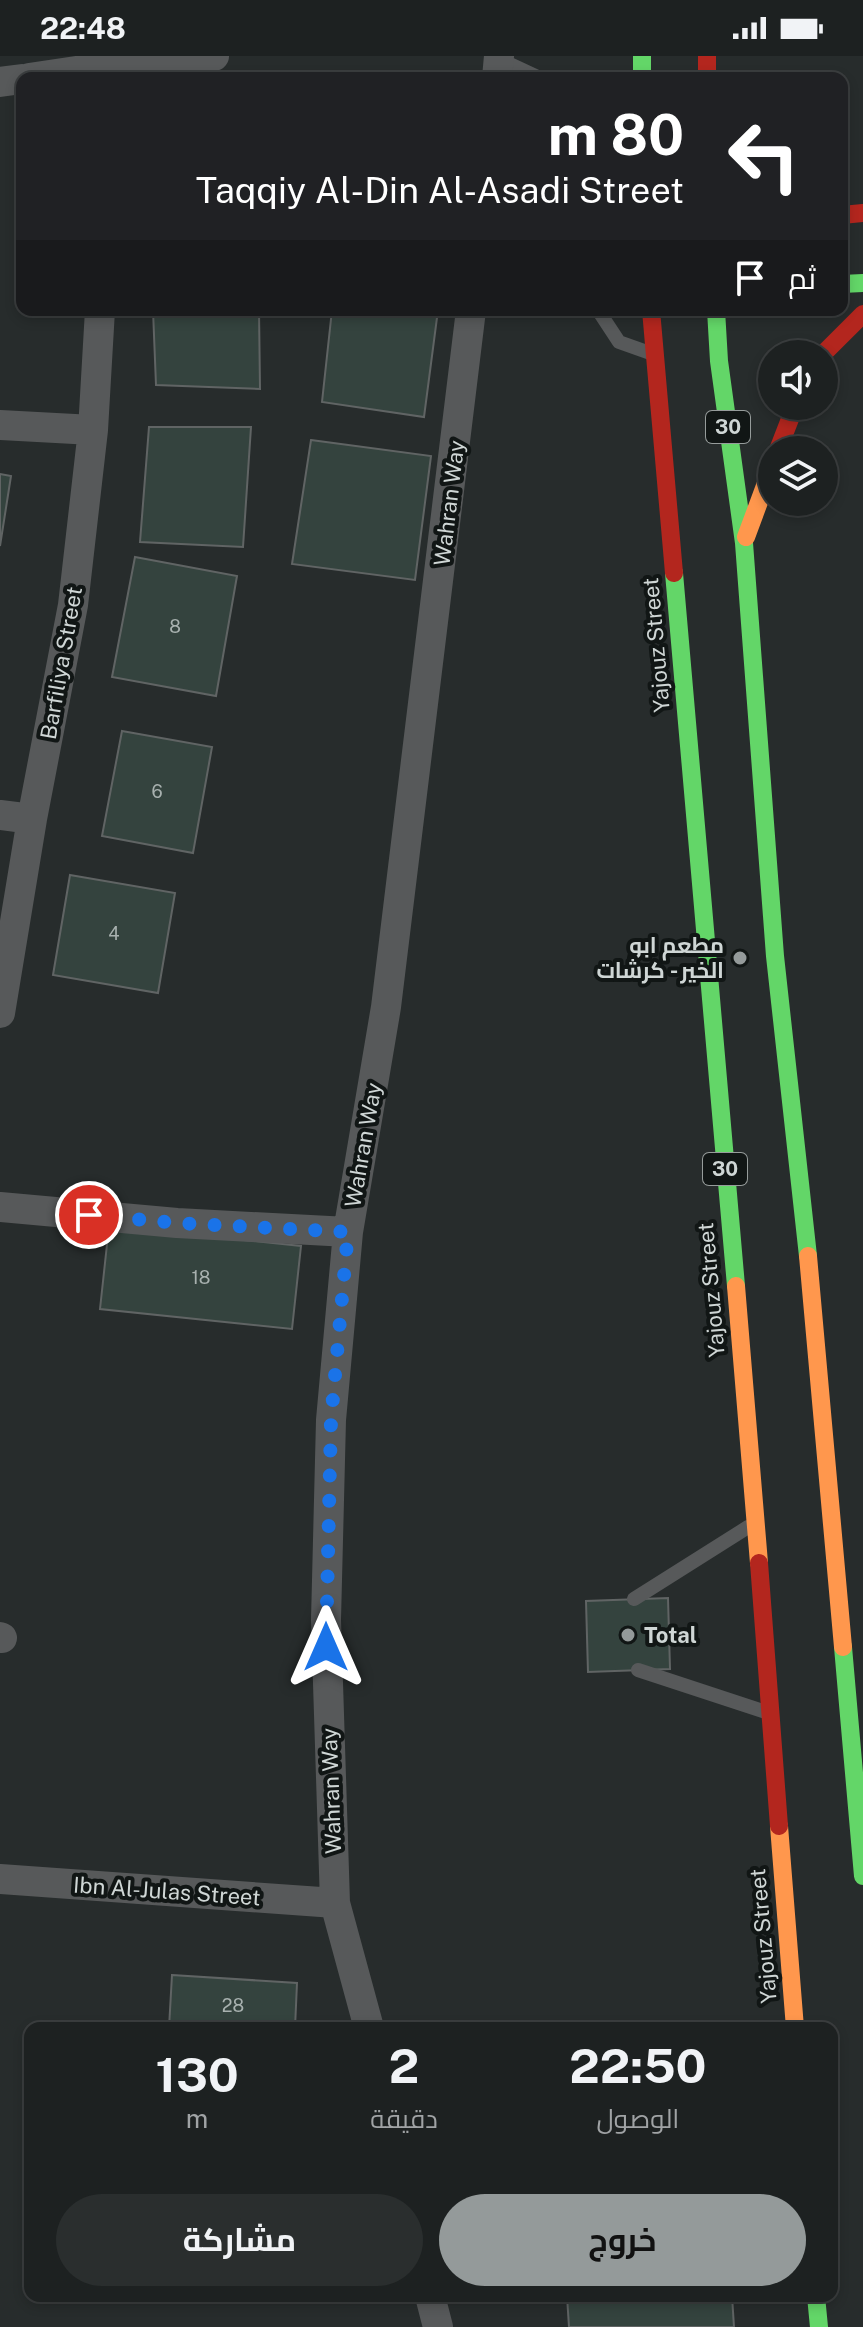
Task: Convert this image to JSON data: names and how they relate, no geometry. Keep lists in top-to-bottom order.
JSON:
{
  "streets": {
    "main road": ["30", "Yajouz Street"],
    "street": ["Wahran Way", "Barfiliya Street", "Ibn Al-Julas Street"]
  },
  "crossings": [
    ["Wahran Way", "Ibn Al-Julas Street"]
  ],
  "places": ["مطعم ابو الخير - كرشات", "Total"],
  "house_numbers": [
    "8",
    "6",
    "4",
    "18",
    "28"
  ],
  "page": {
    "status": "22:48",
    "turn": ["80 m", "Taqqiy Al-Din Al-Asadi Street"],
    "then": "ثم",
    "eta": [
      "22:50",
      "الوصول",
      "2",
      "دقيقة",
      "130",
      "m"
    ],
    "buttons": ["خروج", "مشاركة"]
  }
}
